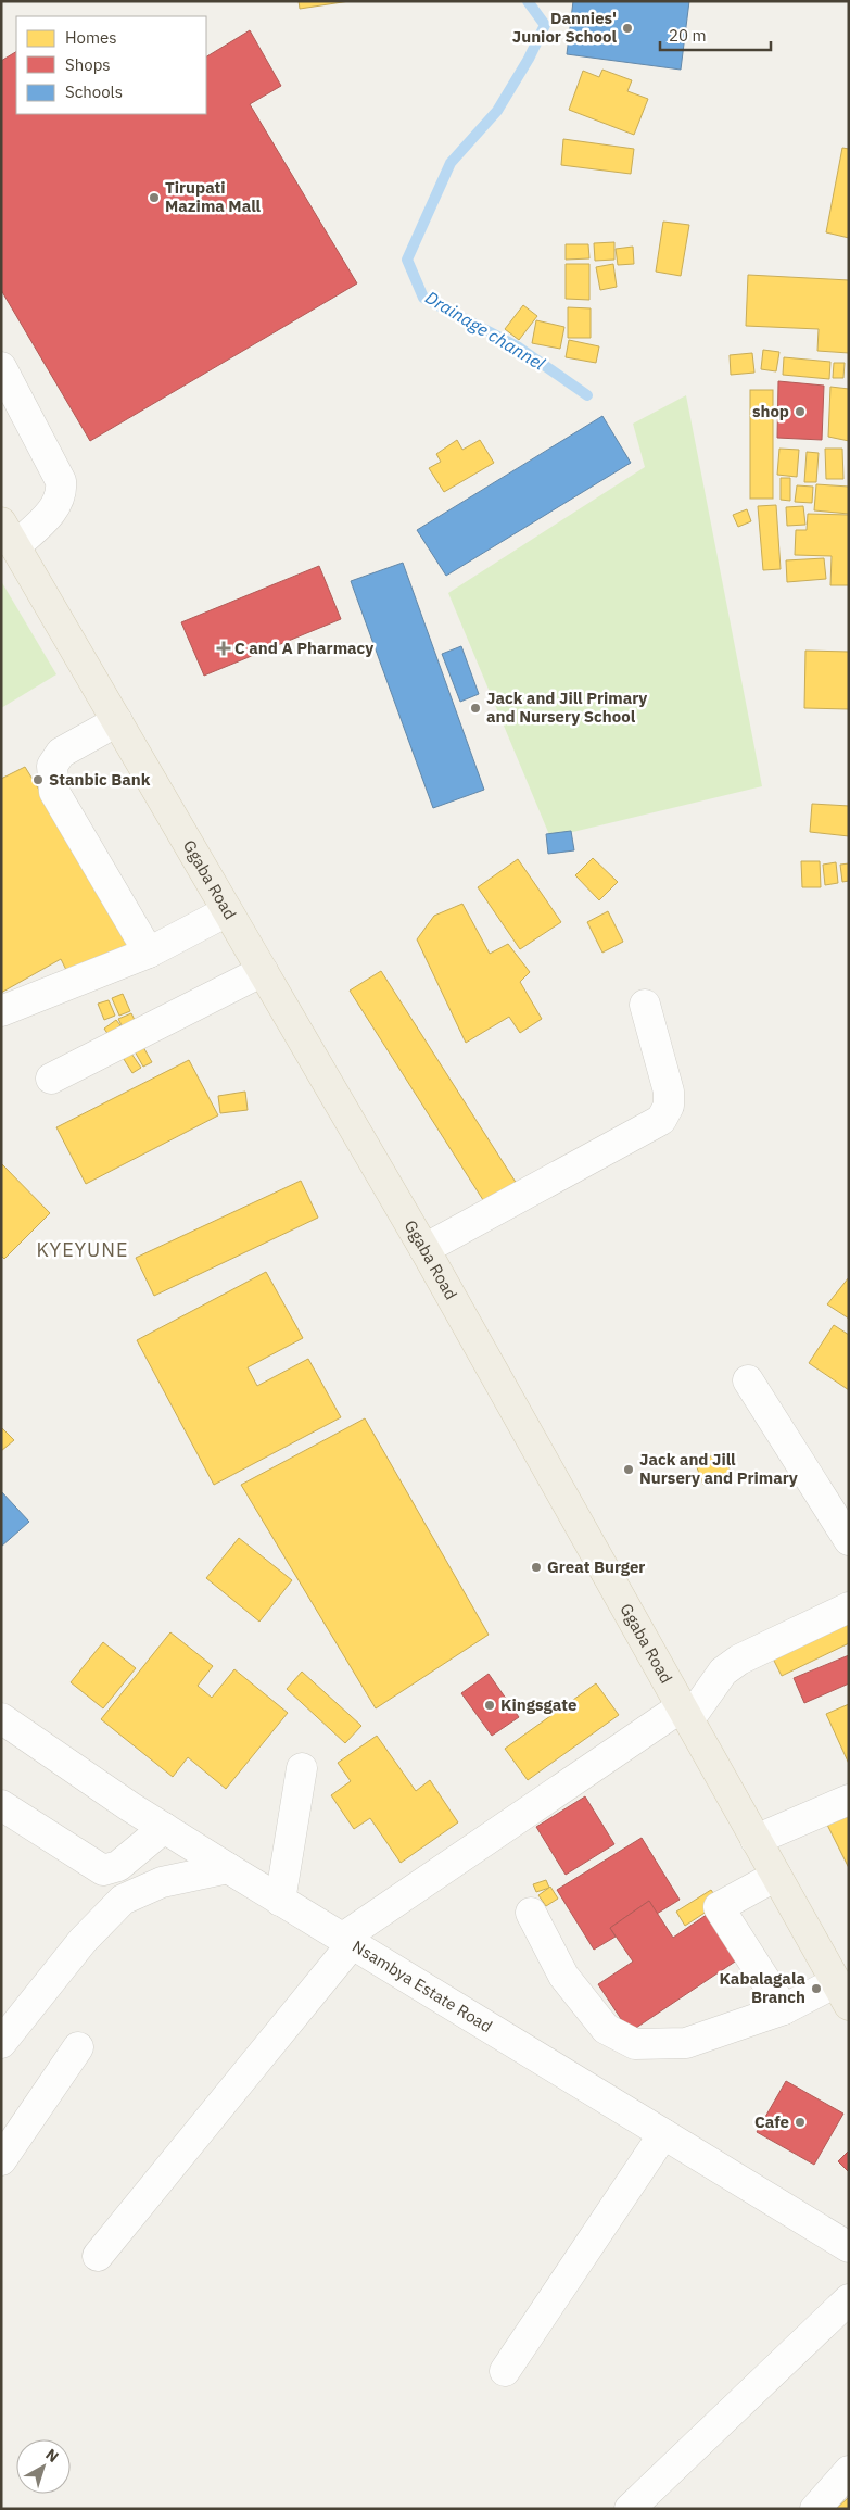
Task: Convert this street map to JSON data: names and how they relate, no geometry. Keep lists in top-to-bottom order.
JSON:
{
  "streets": {
    "main road": ["Ggaba Road"],
    "street": ["Nsambya Estate Road"]
  },
  "districts": ["KYEYUNE"],
  "water": ["Drainage channel"],
  "places": {
    "other": [
      "Dannies' Junior School",
      "Tirupati Mazima Mall",
      "shop",
      "Jack and Jill Primary and Nursery School",
      "Stanbic Bank",
      "Jack and Jill Nursery and Primary",
      "Great Burger",
      "Kingsgate",
      "Kabalagala Branch",
      "Cafe"
    ],
    "health": ["C and A Pharmacy"]
  },
  "legend": ["Homes", "Shops", "Schools"],
  "scale_bar": "20 m",
  "north": "top right"
}
